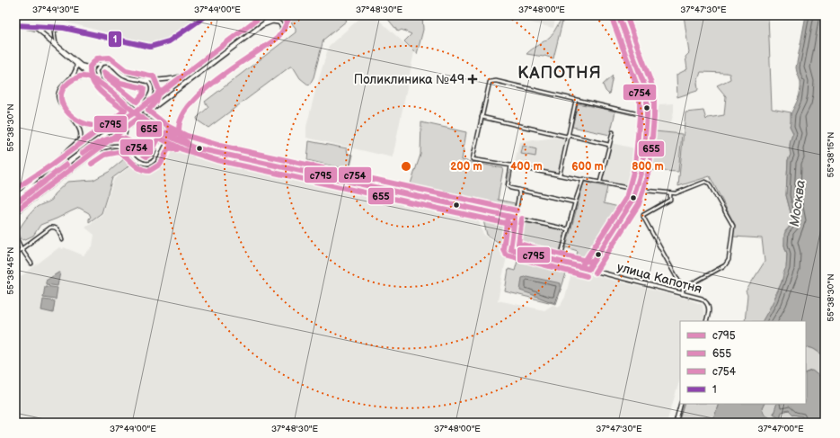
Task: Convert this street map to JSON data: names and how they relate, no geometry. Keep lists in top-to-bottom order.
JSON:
{
  "streets": {
    "main road": ["улица Капотня"]
  },
  "districts": ["КАПОТНЯ"],
  "water": ["Москва"],
  "places": {
    "health": ["Поликлиника №49"]
  },
  "lines": [
    "transit line с795",
    "transit line 655",
    "transit line 1",
    "transit line с754"
  ],
  "legend": [
    "с795",
    "655",
    "с754",
    "1"
  ],
  "coordinates": [
    "37°49'30\"E",
    "37°49'00\"E",
    "37°48'30\"E",
    "37°48'00\"E",
    "37°47'30\"E",
    "55°38'30\"N",
    "55°38'15\"N",
    "55°38'45\"N",
    "37°47'00\"E"
  ],
  "rings": [
    "200 m",
    "400 m",
    "600 m",
    "800 m"
  ]
}
